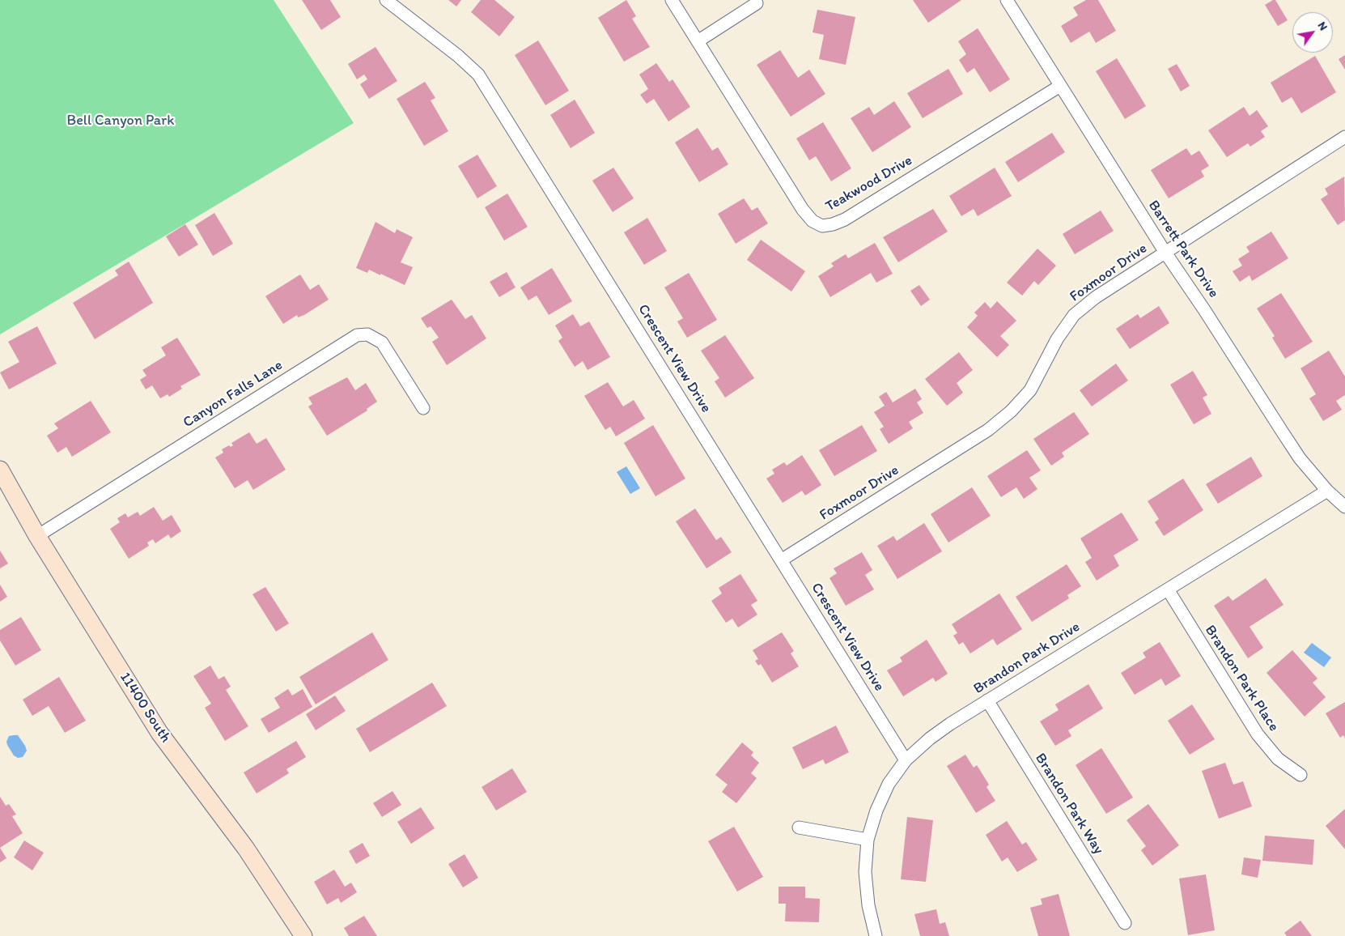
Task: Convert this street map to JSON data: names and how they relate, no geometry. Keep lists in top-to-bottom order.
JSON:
{
  "streets": {
    "street": [
      "Teakwood Drive",
      "Barrett Park Drive",
      "Foxmoor Drive",
      "Crescent View Drive",
      "Canyon Falls Lane",
      "Brandon Park Drive",
      "Brandon Park Place",
      "11400 South",
      "Brandon Park Way"
    ]
  },
  "crossings": [
    ["Teakwood Drive", "Barrett Park Drive"],
    ["Barrett Park Drive", "Foxmoor Drive"],
    ["Barrett Park Drive", "Brandon Park Drive"],
    ["Foxmoor Drive", "Crescent View Drive"],
    ["Crescent View Drive", "Brandon Park Drive"],
    ["Canyon Falls Lane", "11400 South"],
    ["Brandon Park Drive", "Brandon Park Place"],
    ["Brandon Park Drive", "Brandon Park Way"]
  ],
  "parks": ["Bell Canyon Park"],
  "north": "top right"
}
